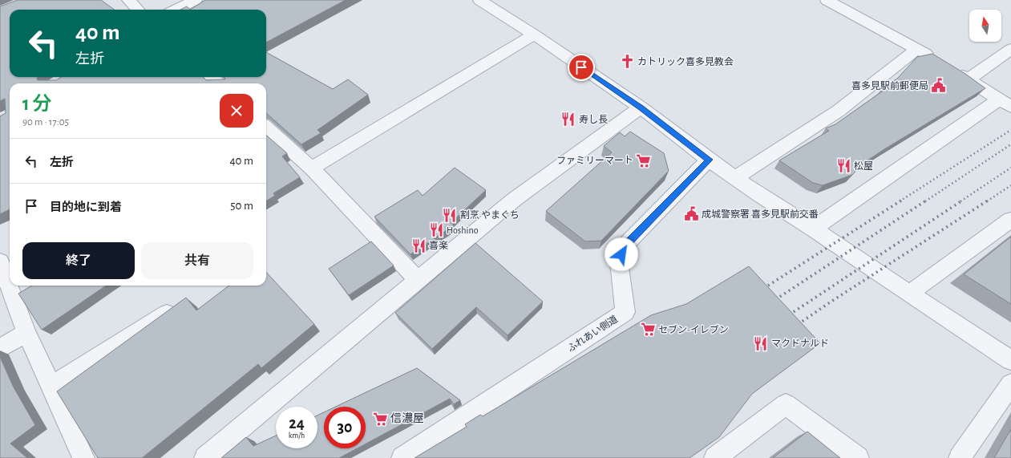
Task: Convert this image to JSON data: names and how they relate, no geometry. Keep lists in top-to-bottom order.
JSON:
{
  "streets": {
    "street": ["ふれあい側道"]
  },
  "places": {
    "church": ["カトリック喜多見教会"],
    "public building": ["喜多見駅前郵便局", "成城警察署 喜多見駅前交番"],
    "restaurant": [
      "寿し長",
      "松屋",
      "割烹 やまぐち",
      "Hoshino",
      "喜楽",
      "マクドナルド"
    ],
    "supermarket": ["ファミリーマート", "セブン-イレブン", "信濃屋"]
  },
  "north": "top",
  "page": {
    "turn": ["40 m", "左折"],
    "heading": ["1 分", "90 m · 17:05"],
    "list": [
      {
        "name": "左折",
        "value": "40 m"
      },
      {
        "name": "目的地に到着",
        "value": "50 m"
      }
    ],
    "buttons": ["終了", "共有"],
    "speed": "24 km/h",
    "limit": "30"
  }
}
